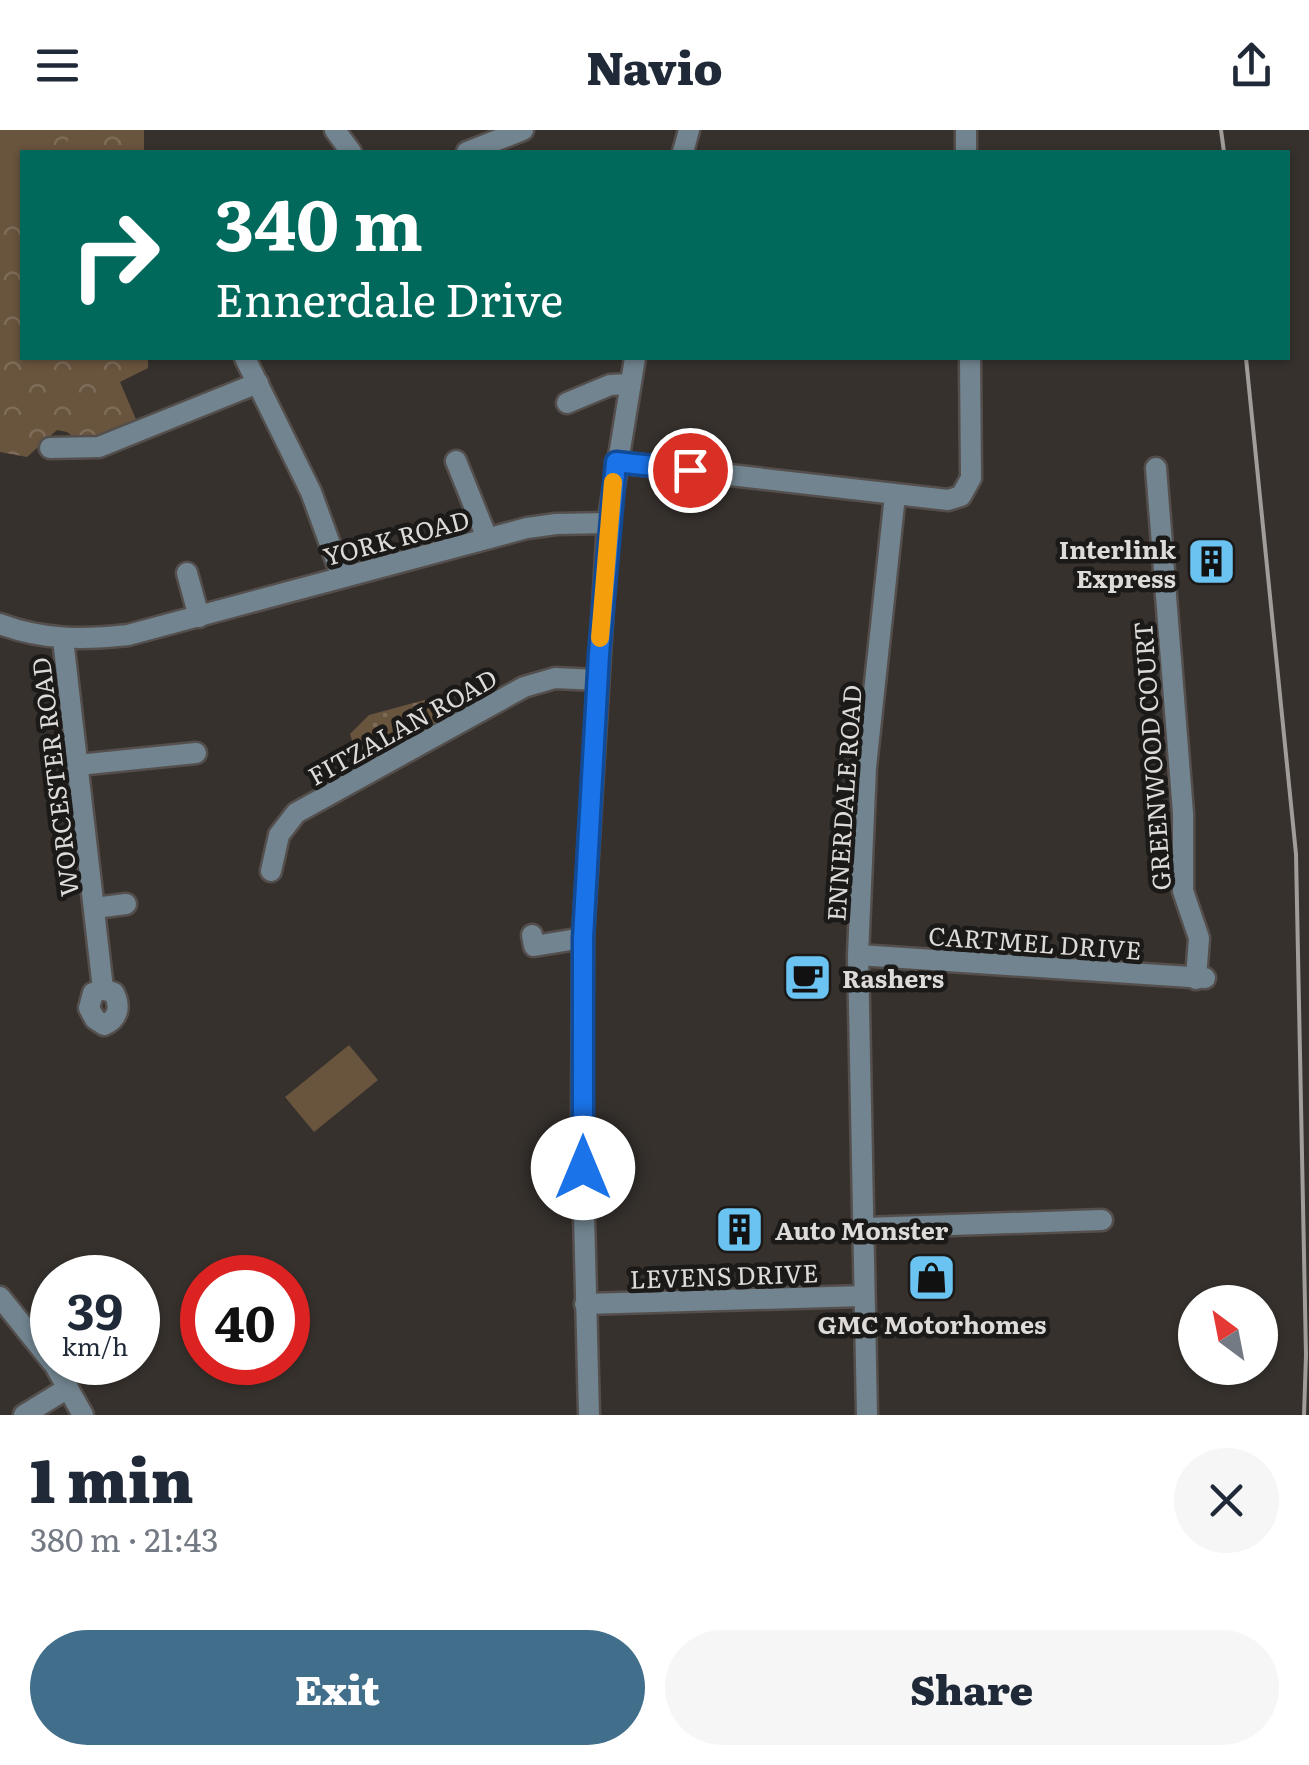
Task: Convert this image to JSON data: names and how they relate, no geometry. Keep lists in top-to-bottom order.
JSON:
{
  "streets": {
    "street": [
      "YORK ROAD",
      "FITZALAN ROAD",
      "GREENWOOD COURT",
      "WORCESTER ROAD",
      "ENNERDALE ROAD",
      "CARTMEL DRIVE",
      "LEVENS DRIVE"
    ]
  },
  "crossings": [
    ["YORK ROAD", "WORCESTER ROAD"],
    ["GREENWOOD COURT", "CARTMEL DRIVE"],
    ["ENNERDALE ROAD", "CARTMEL DRIVE"],
    ["ENNERDALE ROAD", "LEVENS DRIVE"]
  ],
  "places": {
    "building": ["Interlink Express", "Auto Monster"],
    "cafe": ["Rashers"],
    "shop": ["GMC Motorhomes"]
  },
  "north": "top left",
  "page": {
    "header": "Navio",
    "turn": ["340 m", "Ennerdale Drive"],
    "speed": "39 km/h",
    "limit": "40",
    "heading": ["1 min", "380 m · 21:43"],
    "buttons": ["Exit", "Share"]
  }
}
